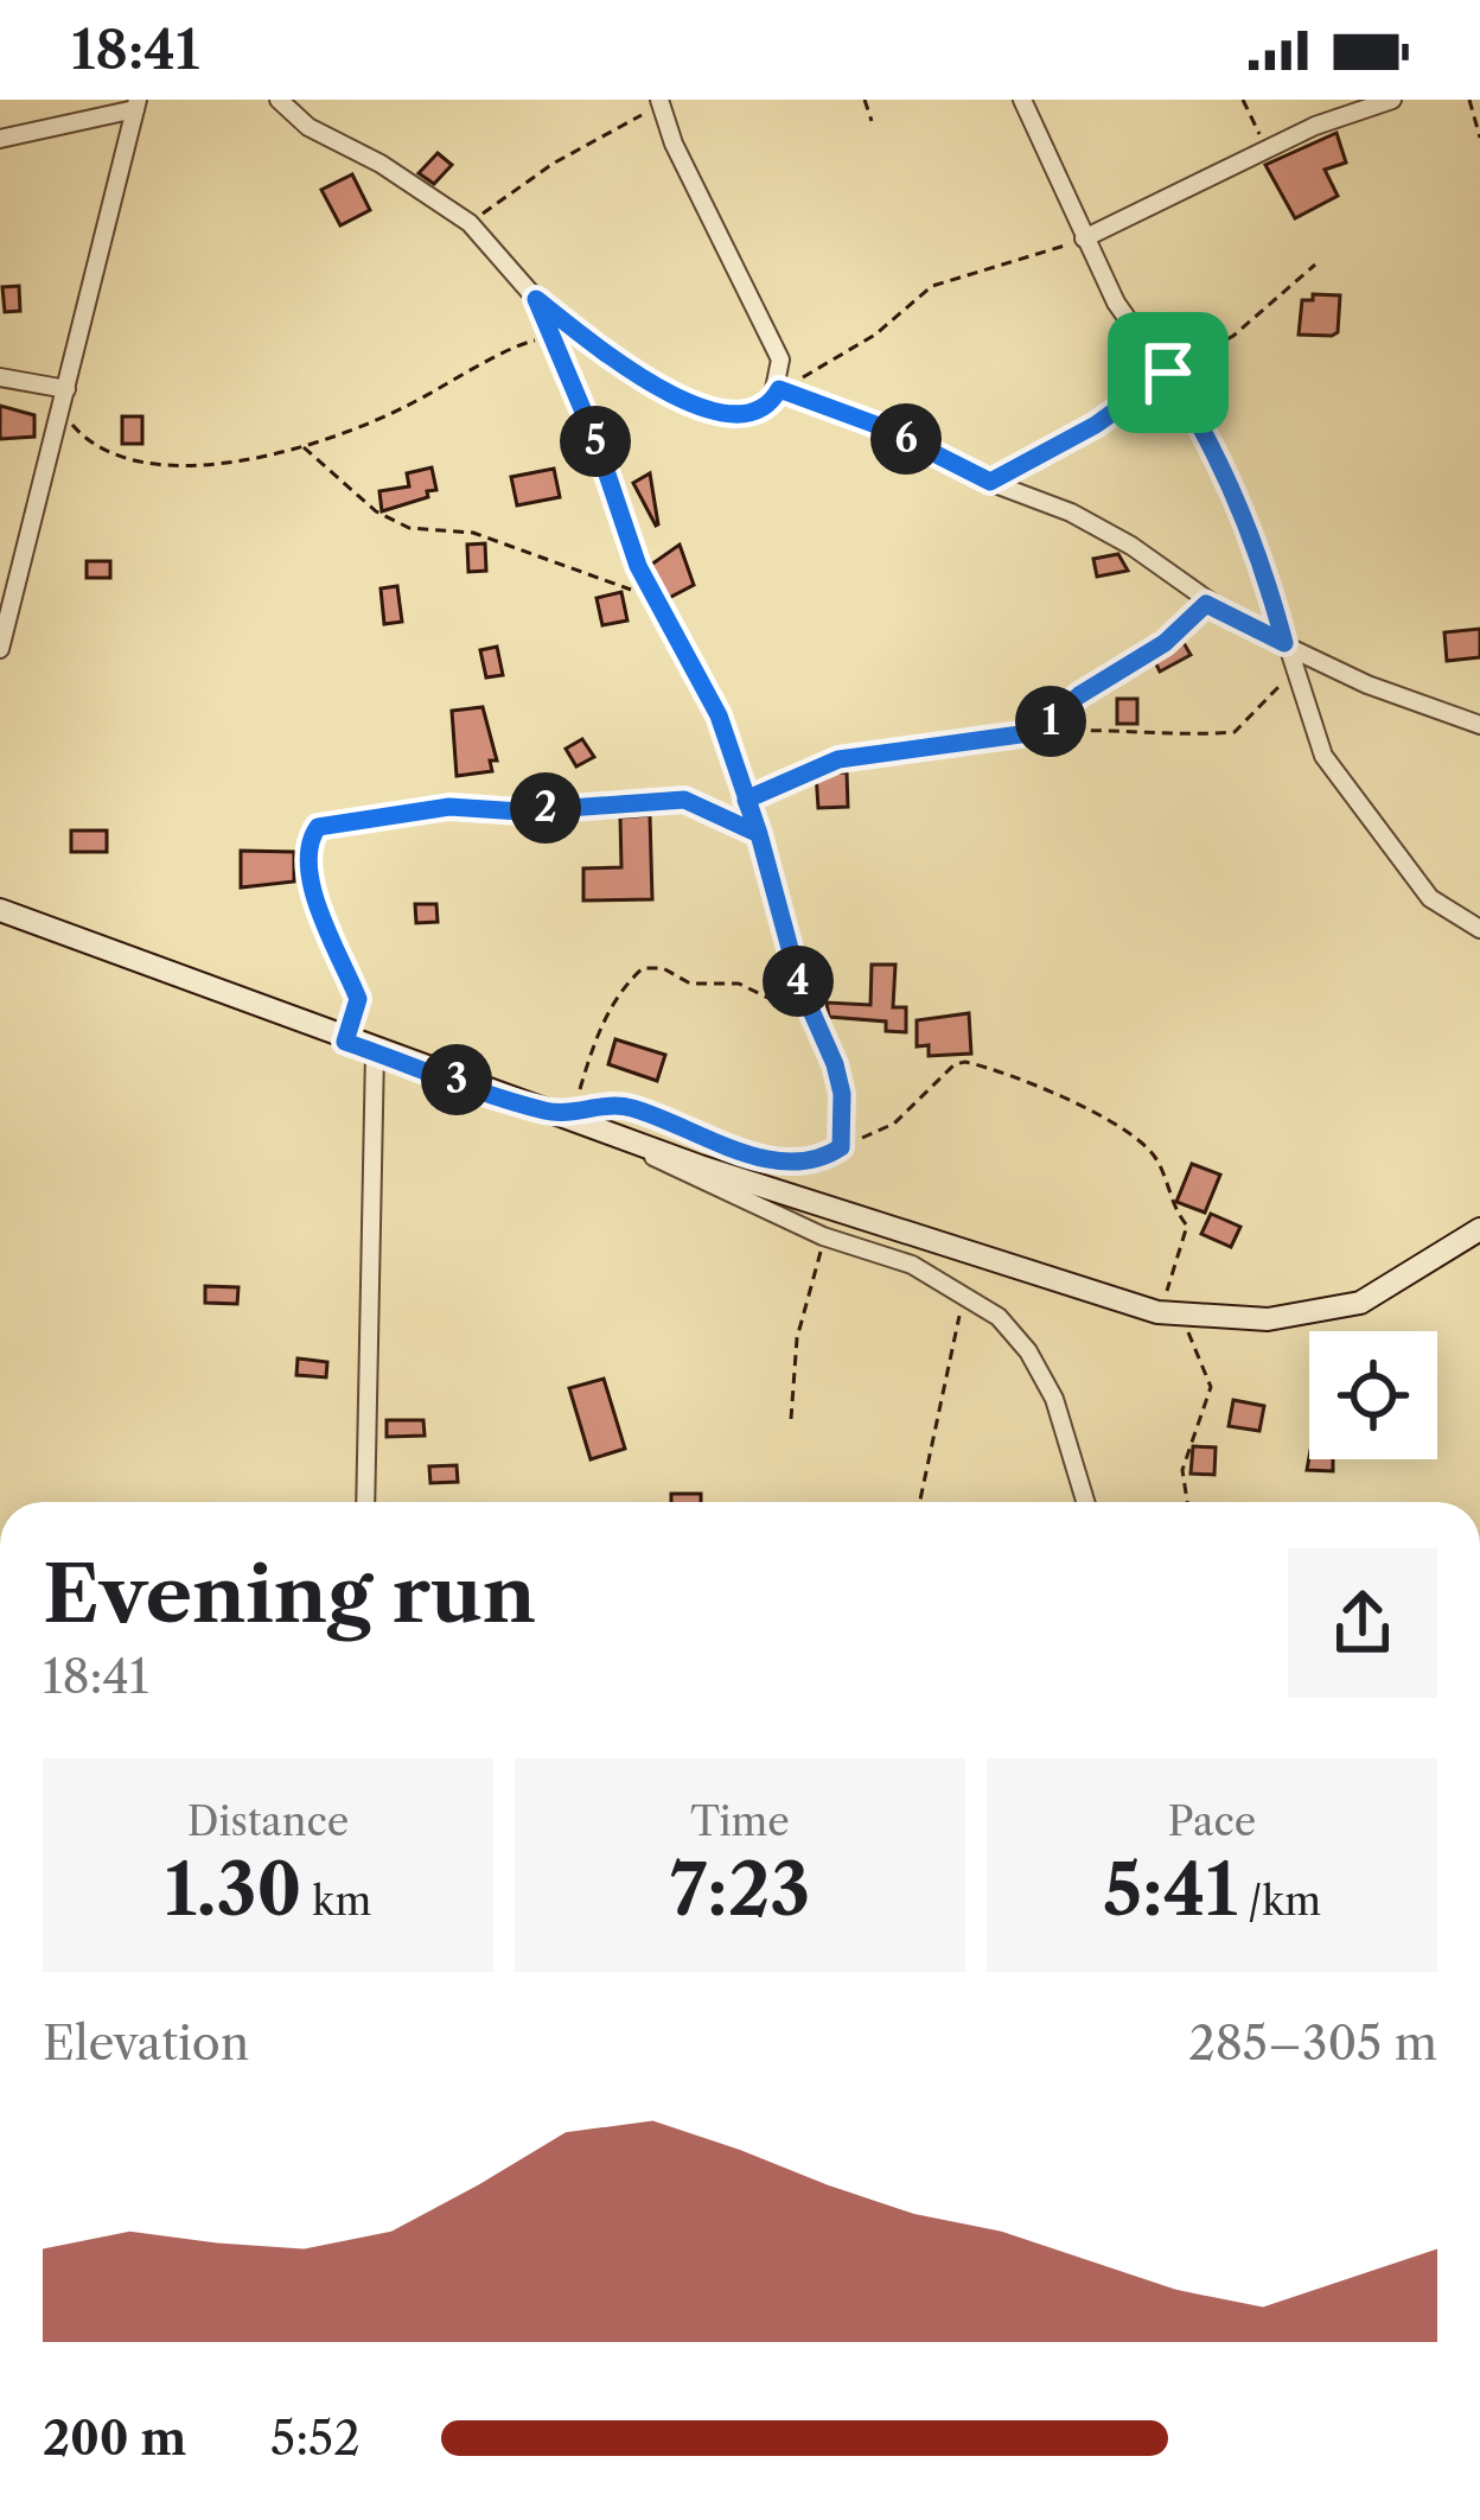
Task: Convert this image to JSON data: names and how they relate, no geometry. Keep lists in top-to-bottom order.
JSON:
{
  "page": {
    "status": "18:41",
    "pins": [
      "6",
      "5",
      "1",
      "2",
      "4",
      "3"
    ],
    "heading": ["Evening run", "18:41"],
    "stats": [
      ["Distance", "1.30 km"],
      ["Time", "7:23"],
      ["Pace", "5:41 /km"]
    ],
    "chart": ["Elevation", "285–305 m"],
    "list": [
      {
        "name": "200 m",
        "note": "5:52"
      }
    ]
  }
}
